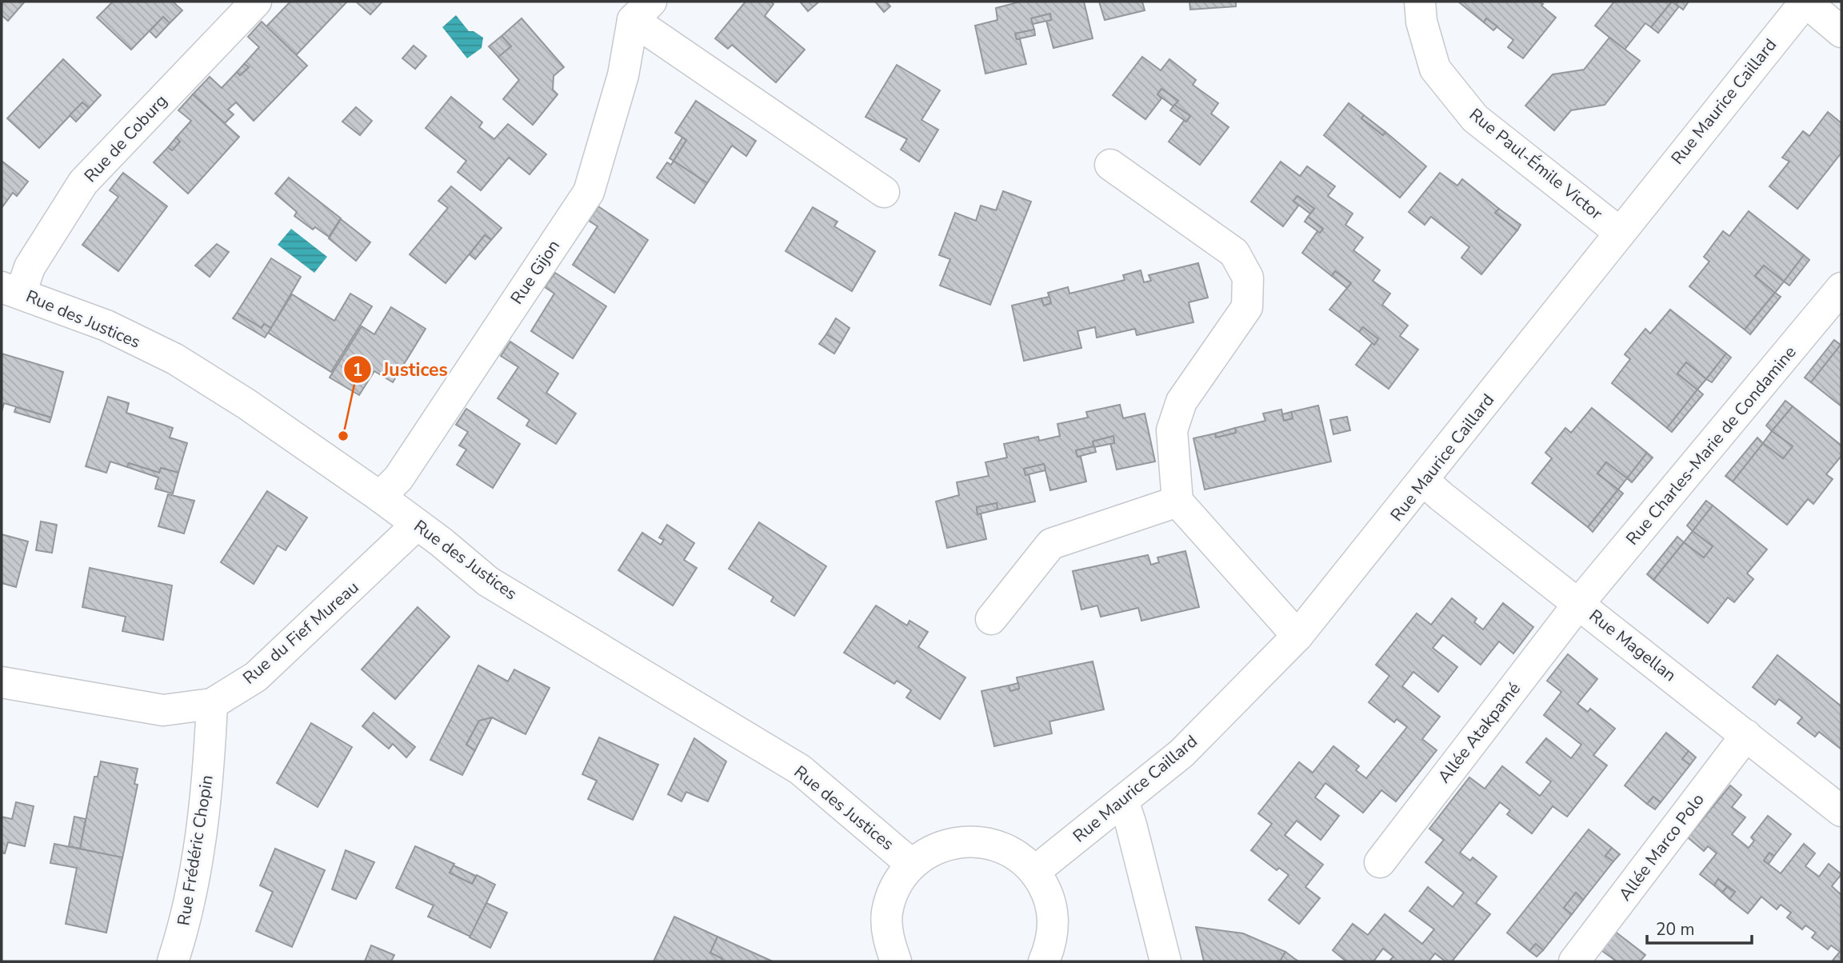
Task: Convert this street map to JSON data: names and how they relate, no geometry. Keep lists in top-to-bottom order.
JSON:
{
  "streets": {
    "street": [
      "Rue Maurice Caillard",
      "Rue de Coburg",
      "Rue Paul-Émile Victor",
      "Rue Gijon",
      "Rue des Justices",
      "Rue Charles-Marie de Condamine",
      "Rue du Fief Mureau",
      "Rue Magellan",
      "Allée Atakpamé",
      "Allée Marco Polo",
      "Rue Frédéric Chopin"
    ]
  },
  "crossings": [
    ["Rue Maurice Caillard", "Rue Paul-Émile Victor"],
    ["Rue Maurice Caillard", "Rue Magellan"],
    ["Rue de Coburg", "Rue des Justices"],
    ["Rue Gijon", "Rue des Justices"],
    ["Rue des Justices", "Rue du Fief Mureau"],
    ["Rue Charles-Marie de Condamine", "Rue Magellan"],
    ["Rue Charles-Marie de Condamine", "Allée Atakpamé"],
    ["Rue du Fief Mureau", "Rue Frédéric Chopin"],
    ["Rue Magellan", "Allée Atakpamé"],
    ["Rue Magellan", "Allée Marco Polo"]
  ],
  "places": ["Justices"],
  "scale_bar": "20 m"
}
